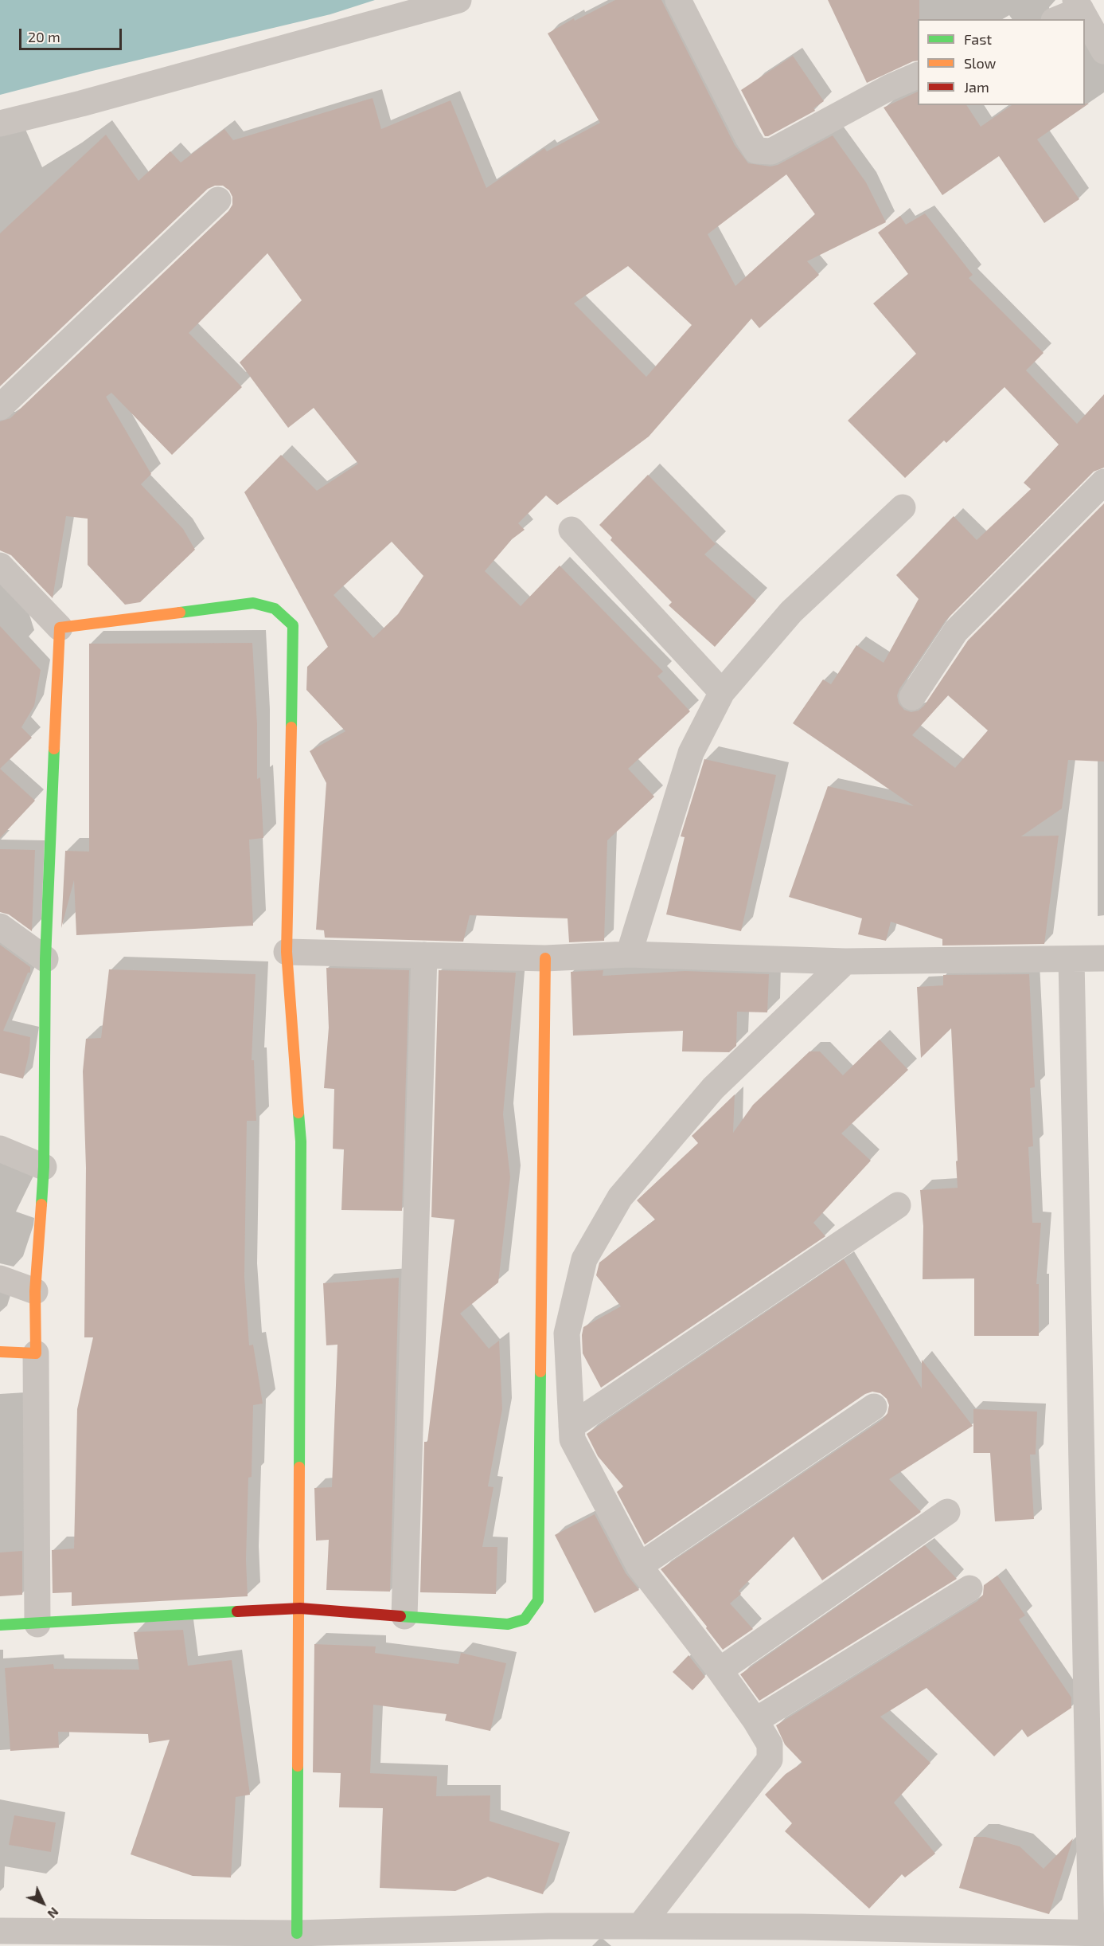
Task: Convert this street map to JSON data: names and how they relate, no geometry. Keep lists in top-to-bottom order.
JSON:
{
  "legend": ["Fast", "Slow", "Jam"],
  "scale_bar": "20 m",
  "north": "bottom right"
}
